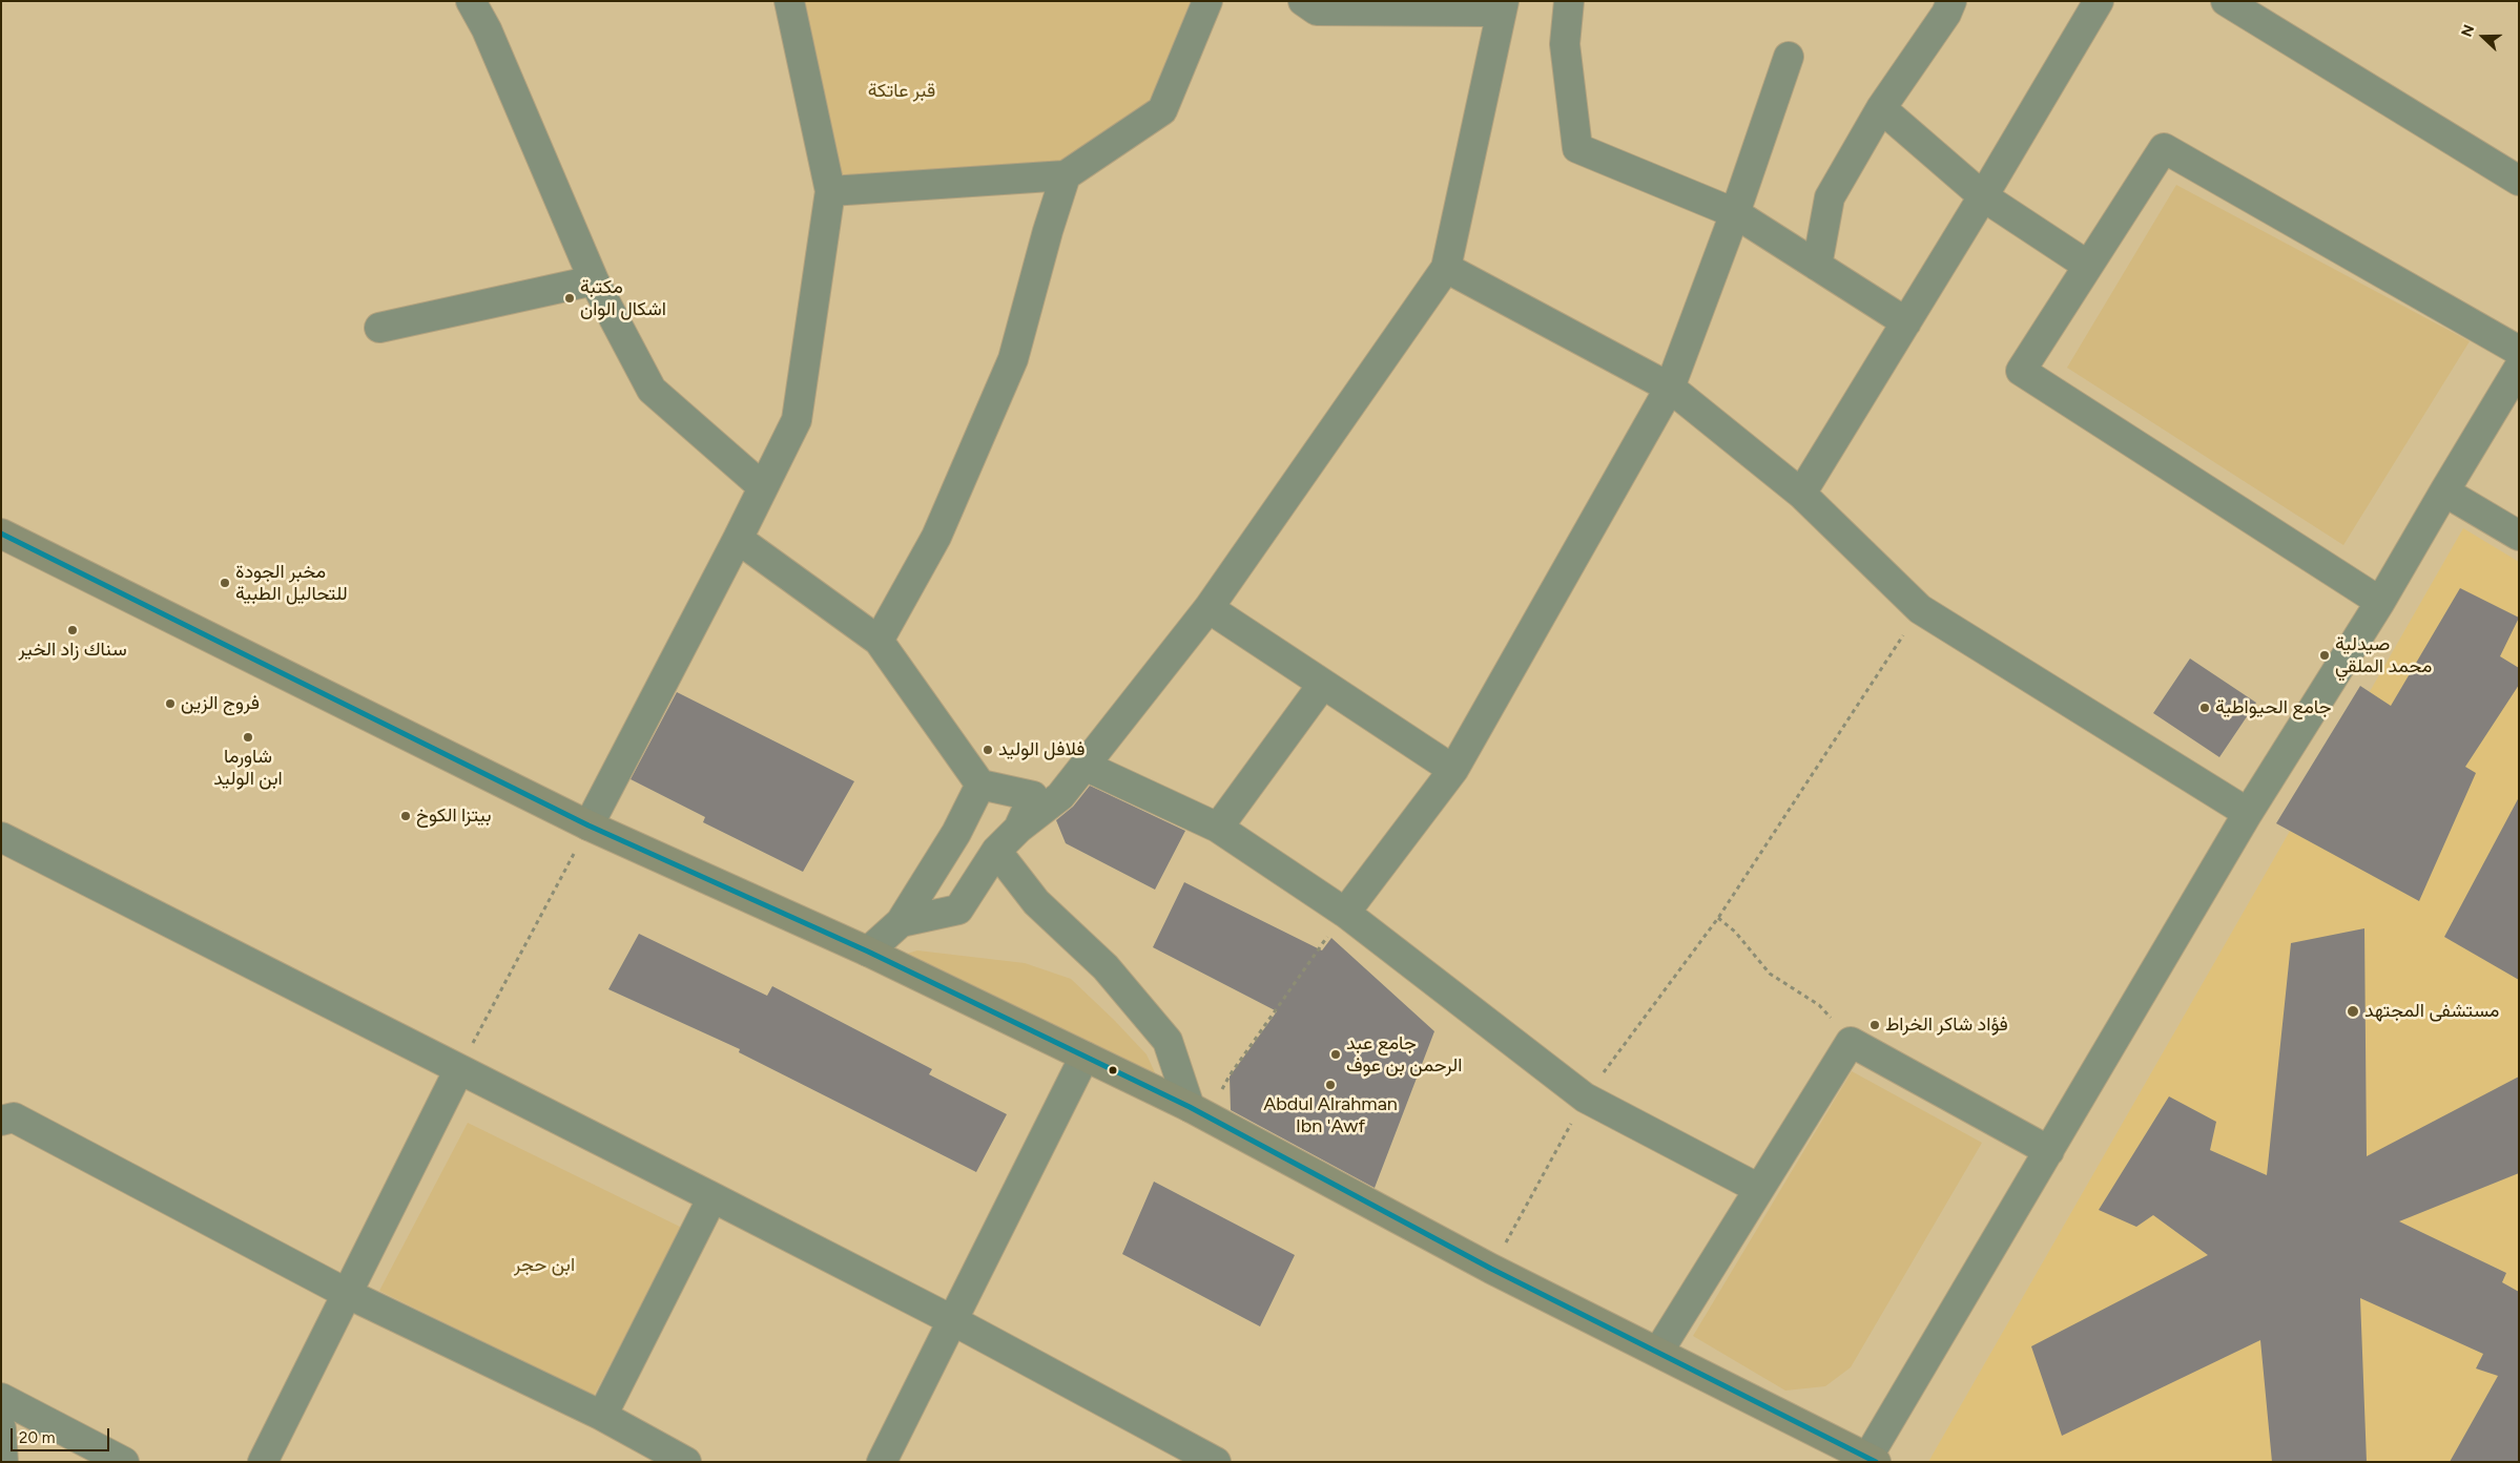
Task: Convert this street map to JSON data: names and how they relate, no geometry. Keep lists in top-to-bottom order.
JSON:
{
  "parks": ["قبر عاتكة", "ابن حجر"],
  "places": [
    "مكتبة اشكال الوان",
    "مخبر الجودة للتحاليل الطبية",
    "سناك زاد الخير",
    "صيدلية محمد الملقي",
    "فروج الزين",
    "جامع الحيواطية",
    "شاورما ابن الوليد",
    "فلافل الوليد",
    "بيتزا الكوخ",
    "مستشفى المجتهد",
    "فؤاد شاكر الخراط",
    "جامع عبد الرحمن بن عوف",
    "Abdul Alrahman Ibn 'Awf"
  ],
  "scale_bar": "20 m",
  "north": "left"
}
